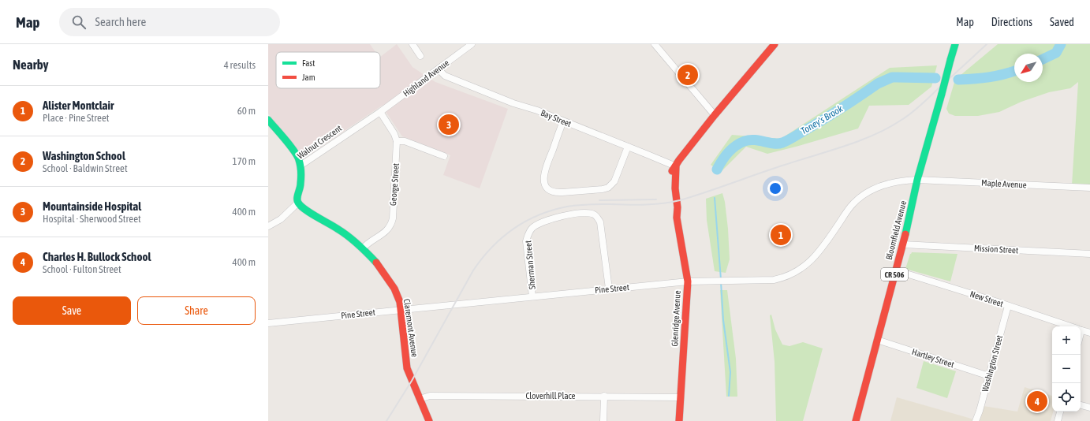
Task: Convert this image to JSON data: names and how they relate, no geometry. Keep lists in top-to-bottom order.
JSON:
{
  "streets": {
    "street": [
      "Highland Avenue",
      "Bay Street",
      "Walnut Crescent",
      "Maple Avenue",
      "George Street",
      "Bloomfield Avenue",
      "Mission Street",
      "Sherman Street",
      "CR 506",
      "Pine Street",
      "New Street",
      "Glenridge Avenue",
      "Claremont Avenue",
      "Hartley Street",
      "Washington Street",
      "Cloverhill Place"
    ]
  },
  "crossings": [
    ["Highland Avenue", "Bay Street"],
    ["Highland Avenue", "Walnut Crescent"],
    ["Highland Avenue", "George Street"],
    ["Bay Street", "Glenridge Avenue"],
    ["Walnut Crescent", "George Street"],
    ["Walnut Crescent", "Claremont Avenue"],
    ["Maple Avenue", "Bloomfield Avenue"],
    ["Maple Avenue", "Pine Street"],
    ["George Street", "Claremont Avenue"],
    ["Bloomfield Avenue", "Mission Street"],
    ["Bloomfield Avenue", "Pine Street"],
    ["Bloomfield Avenue", "New Street"],
    ["Bloomfield Avenue", "Hartley Street"],
    ["Sherman Street", "Pine Street"],
    ["Pine Street", "Glenridge Avenue"],
    ["Pine Street", "Claremont Avenue"],
    ["New Street", "Washington Street"],
    ["Glenridge Avenue", "Cloverhill Place"],
    ["Claremont Avenue", "Cloverhill Place"],
    ["Hartley Street", "Washington Street"]
  ],
  "water": ["Toney's Brook"],
  "legend": ["Fast", "Jam"],
  "north": "bottom left",
  "page": {
    "header": "Map",
    "search": "Search here",
    "nav": ["Map", "Directions", "Saved"],
    "heading": ["Nearby", "4 results"],
    "pins": [
      "2",
      "3",
      "1",
      "4"
    ],
    "list": [
      {
        "mark": "1",
        "name": "Alister Montclair",
        "note": "Place · Pine Street",
        "value": "60 m"
      },
      {
        "mark": "2",
        "name": "Washington School",
        "note": "School · Baldwin Street",
        "value": "170 m"
      },
      {
        "mark": "3",
        "name": "Mountainside Hospital",
        "note": "Hospital · Sherwood Street",
        "value": "400 m"
      },
      {
        "mark": "4",
        "name": "Charles H. Bullock School",
        "note": "School · Fulton Street",
        "value": "400 m"
      }
    ],
    "buttons": ["Save", "Share"],
    "map_buttons": ["+", "−"]
  }
}
